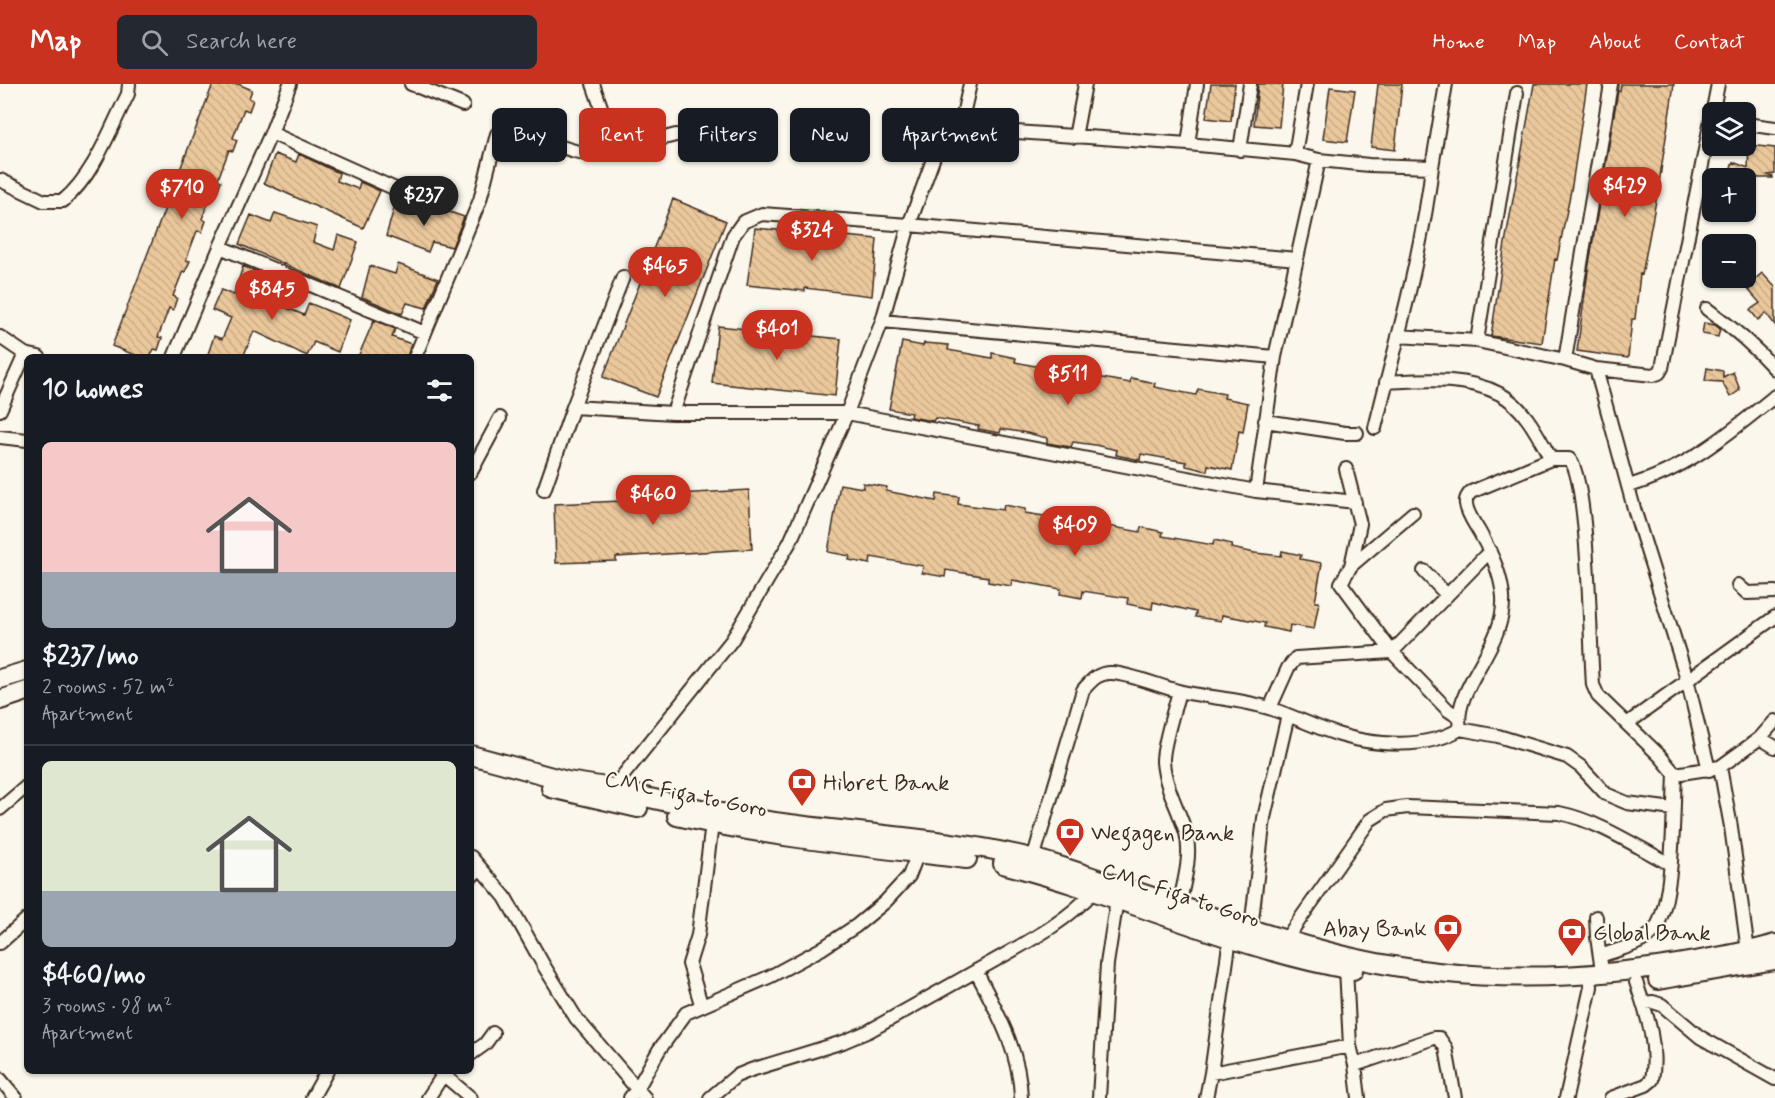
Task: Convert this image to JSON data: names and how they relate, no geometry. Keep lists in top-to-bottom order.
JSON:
{
  "streets": {
    "main road": ["CMC Figa to Goro"]
  },
  "places": {
    "bank": [
      "Hibret Bank",
      "Wegagen Bank",
      "Abay Bank",
      "Global Bank"
    ]
  },
  "page": {
    "header": "Map",
    "search": "Search here",
    "nav": [
      "Home",
      "Map",
      "About",
      "Contact"
    ],
    "map_buttons": ["+", "−"],
    "chip": [
      "Buy",
      "Rent",
      "Filters",
      "New",
      "Apartment"
    ],
    "price": [
      "$429",
      "$710",
      "$237",
      "$324",
      "$465",
      "$845",
      "$401",
      "$511",
      "$460",
      "$409"
    ],
    "heading": "10 homes",
    "list": [
      {
        "name": "$237/mo",
        "note": "2 rooms · 52 m² · Apartment"
      },
      {
        "name": "$460/mo",
        "note": "3 rooms · 98 m² · Apartment"
      }
    ]
  }
}
